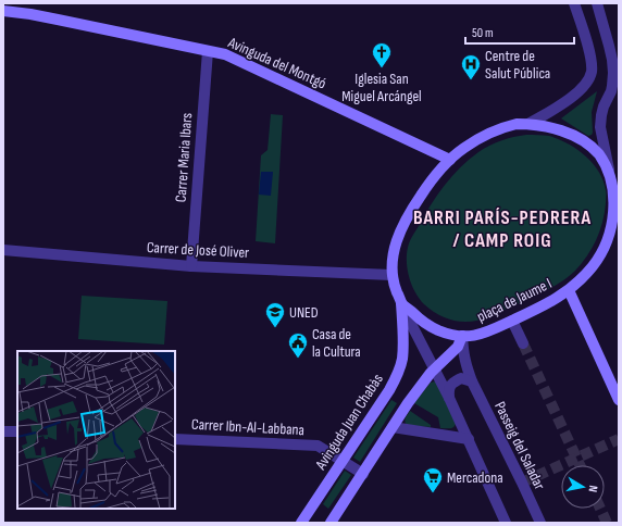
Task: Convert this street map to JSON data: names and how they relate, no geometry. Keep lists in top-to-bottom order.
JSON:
{
  "streets": {
    "main road": ["Avinguda del Montgó", "plaça de Jaume I", "Avinguda Juan Chabàs"],
    "street": [
      "Carrer Maria Ibars",
      "Carrer de José Oliver",
      "Carrer Ibn-Al-Labbana",
      "Passeig del Saladar"
    ]
  },
  "crossings": [
    ["Avinguda del Montgó", "Carrer Maria Ibars"],
    ["Avinguda del Montgó", "plaça de Jaume I"],
    ["Carrer Maria Ibars", "Carrer de José Oliver"],
    ["Carrer de José Oliver", "plaça de Jaume I"],
    ["plaça de Jaume I", "Avinguda Juan Chabàs"],
    ["plaça de Jaume I", "Passeig del Saladar"],
    ["Avinguda Juan Chabàs", "Carrer Ibn-Al-Labbana"]
  ],
  "districts": ["BARRI PARÍS-PEDRERA / CAMP ROIG"],
  "places": {
    "church": ["Iglesia San Miguel Arcángel"],
    "hospital": ["Centre de Salut Pública"],
    "school or university": ["UNED"],
    "public building": ["Casa de la Cultura"],
    "supermarket": ["Mercadona"]
  },
  "scale_bar": "50 m",
  "north": "right"
}
